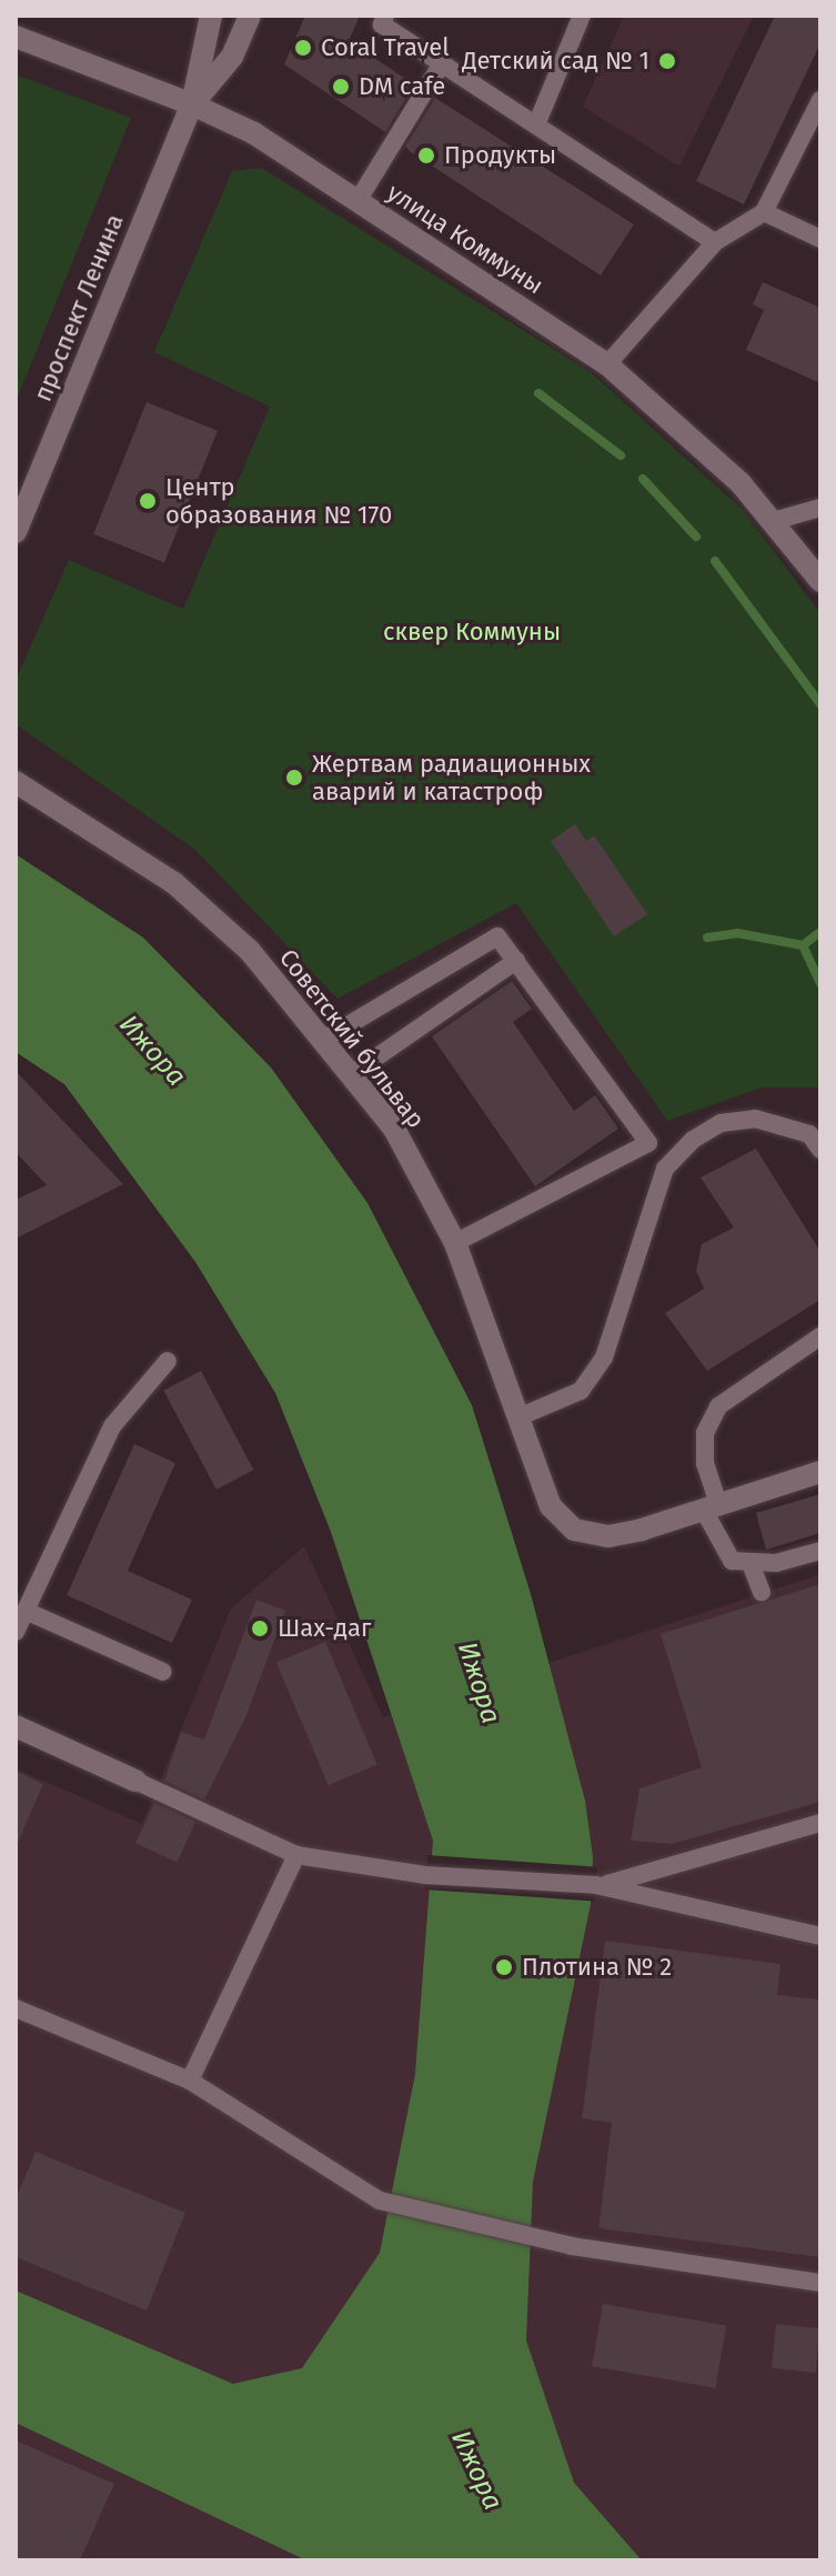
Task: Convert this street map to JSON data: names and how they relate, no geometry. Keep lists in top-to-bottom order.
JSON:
{
  "streets": {
    "street": ["улица Коммуны", "проспект Ленина", "Советский бульвар"]
  },
  "crossings": [
    ["улица Коммуны", "проспект Ленина"]
  ],
  "water": ["Ижора"],
  "parks": ["сквер Коммуны"],
  "places": [
    "Coral Travel",
    "Детский сад № 1",
    "DM cafe",
    "Продукты",
    "Центр образования № 170",
    "Жертвам радиационных аварий и катастроф",
    "Шах-даг",
    "Плотина № 2"
  ]
}
